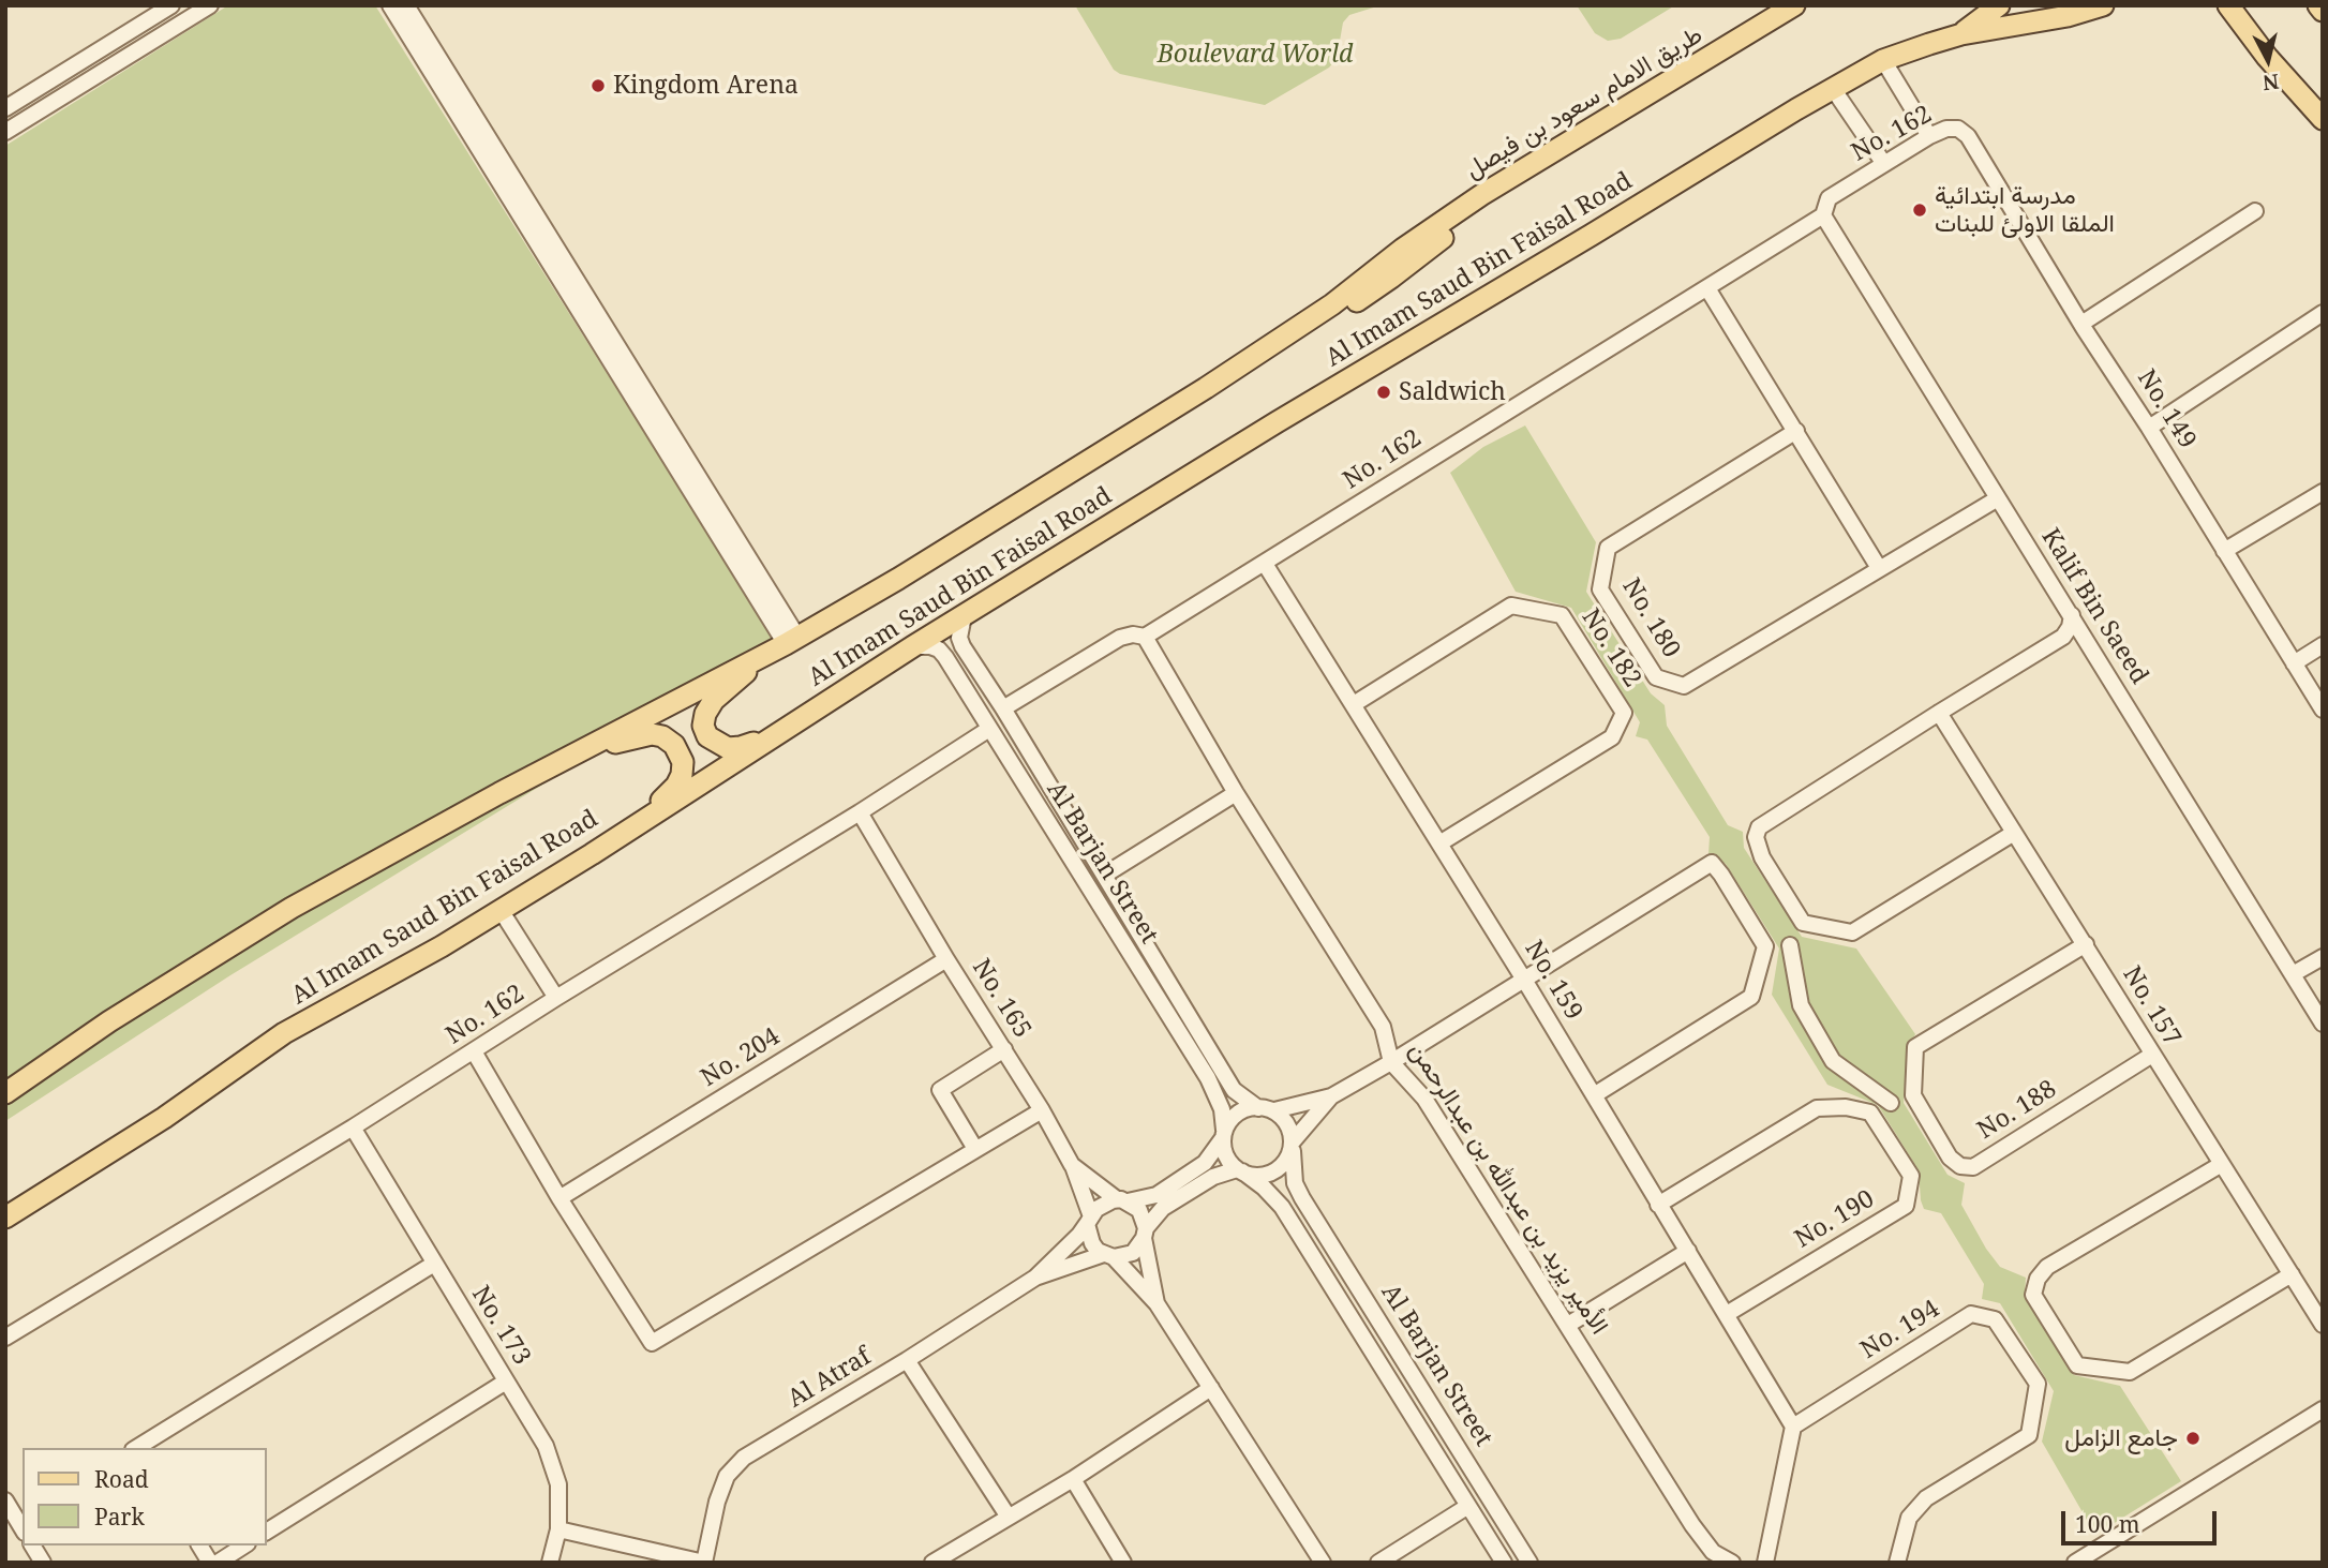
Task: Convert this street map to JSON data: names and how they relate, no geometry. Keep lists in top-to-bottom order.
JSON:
{
  "streets": {
    "main road": ["طريق الامام سعود بن فيصل", "Al Imam Saud Bin Faisal Road"],
    "street": [
      "No. 162",
      "No. 149",
      "Kalif Bin Saeed",
      "No. 180",
      "No. 182",
      "Al Barjan Street",
      "No. 159",
      "No. 165",
      "No. 157",
      "No. 204",
      "No. 188",
      "الأمير يزيد بن عبدالله بن عبدالرحمن",
      "No. 190",
      "No. 173",
      "No. 194",
      "Al Atraf"
    ]
  },
  "crossings": [
    ["طريق الامام سعود بن فيصل", "Al Imam Saud Bin Faisal Road"],
    ["No. 162", "No. 149"],
    ["No. 162", "Kalif Bin Saeed"],
    ["No. 162", "Al Barjan Street"],
    ["No. 162", "No. 159"],
    ["No. 162", "No. 165"],
    ["No. 162", "الأمير يزيد بن عبدالله بن عبدالرحمن"],
    ["No. 162", "No. 173"],
    ["Al Imam Saud Bin Faisal Road", "Al Barjan Street"],
    ["Kalif Bin Saeed", "No. 180"],
    ["No. 182", "No. 159"],
    ["No. 159", "No. 190"],
    ["No. 159", "No. 194"],
    ["No. 165", "No. 204"],
    ["No. 165", "Al Atraf"],
    ["No. 157", "No. 188"]
  ],
  "parks": ["Boulevard World"],
  "places": [
    "Kingdom Arena",
    "مدرسة ابتدائية الملقا الاولئ للبنات",
    "Saldwich",
    "جامع الزامل"
  ],
  "legend": ["Road", "Park"],
  "scale_bar": "100 m",
  "north": "bottom"
}
